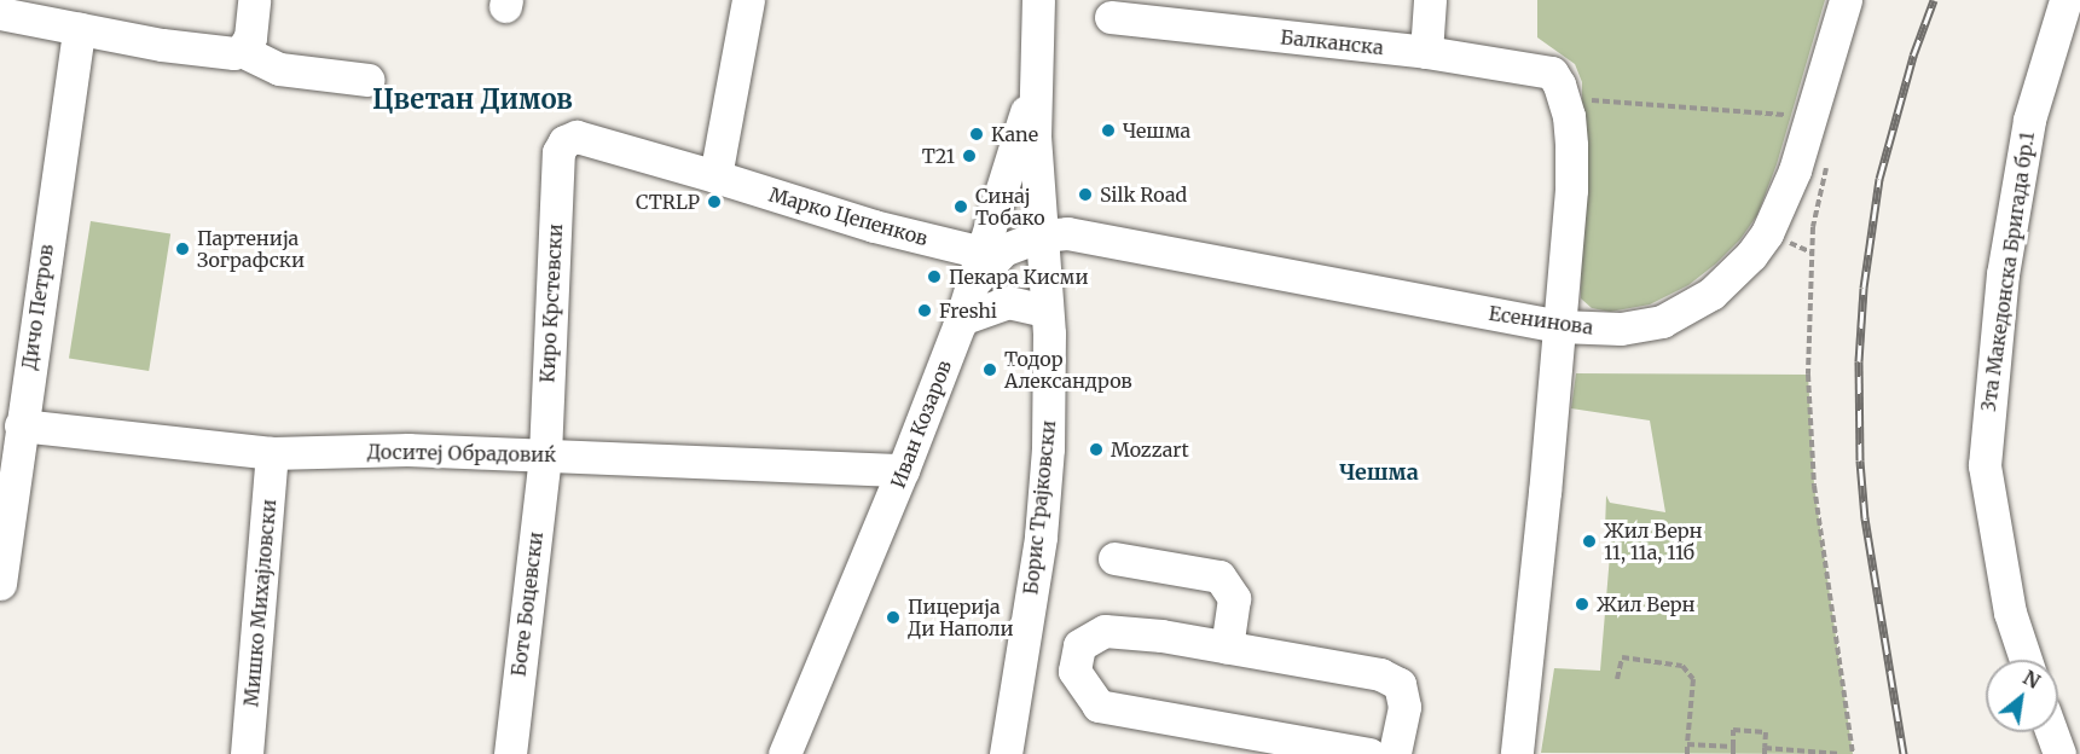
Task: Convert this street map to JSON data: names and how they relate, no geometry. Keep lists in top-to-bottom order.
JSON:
{
  "streets": {
    "street": [
      "Балканска",
      "Марко Цепенков",
      "3та Македонска Бригада бр.1",
      "Киро Крстевски",
      "Дичо Петров",
      "Есенинова",
      "Иван Козаров",
      "Доситеј Обрадовиќ",
      "Борис Трајковски",
      "Мишко Михајловски",
      "Боте Боцевски"
    ]
  },
  "crossings": [
    ["Балканска", "Есенинова"],
    ["Марко Цепенков", "Киро Крстевски"],
    ["Марко Цепенков", "Иван Козаров"],
    ["Киро Крстевски", "Доситеј Обрадовиќ"],
    ["Киро Крстевски", "Боте Боцевски"],
    ["Дичо Петров", "Доситеј Обрадовиќ"],
    ["Есенинова", "Борис Трајковски"],
    ["Иван Козаров", "Доситеј Обрадовиќ"],
    ["Иван Козаров", "Борис Трајковски"],
    ["Доситеј Обрадовиќ", "Мишко Михајловски"],
    ["Доситеј Обрадовиќ", "Боте Боцевски"]
  ],
  "districts": ["Цветан Димов", "Чешма"],
  "places": [
    "Чешма",
    "Kane",
    "T21",
    "Silk Road",
    "CTRLP",
    "Синај Тобако",
    "Партенија Зографски",
    "Пекара Кисми",
    "Freshi",
    "Тодор Александров",
    "Mozzart",
    "Жил Верн 11, 11а, 11б",
    "Жил Верн",
    "Пицерија Ди Наполи"
  ],
  "north": "top right"
}
